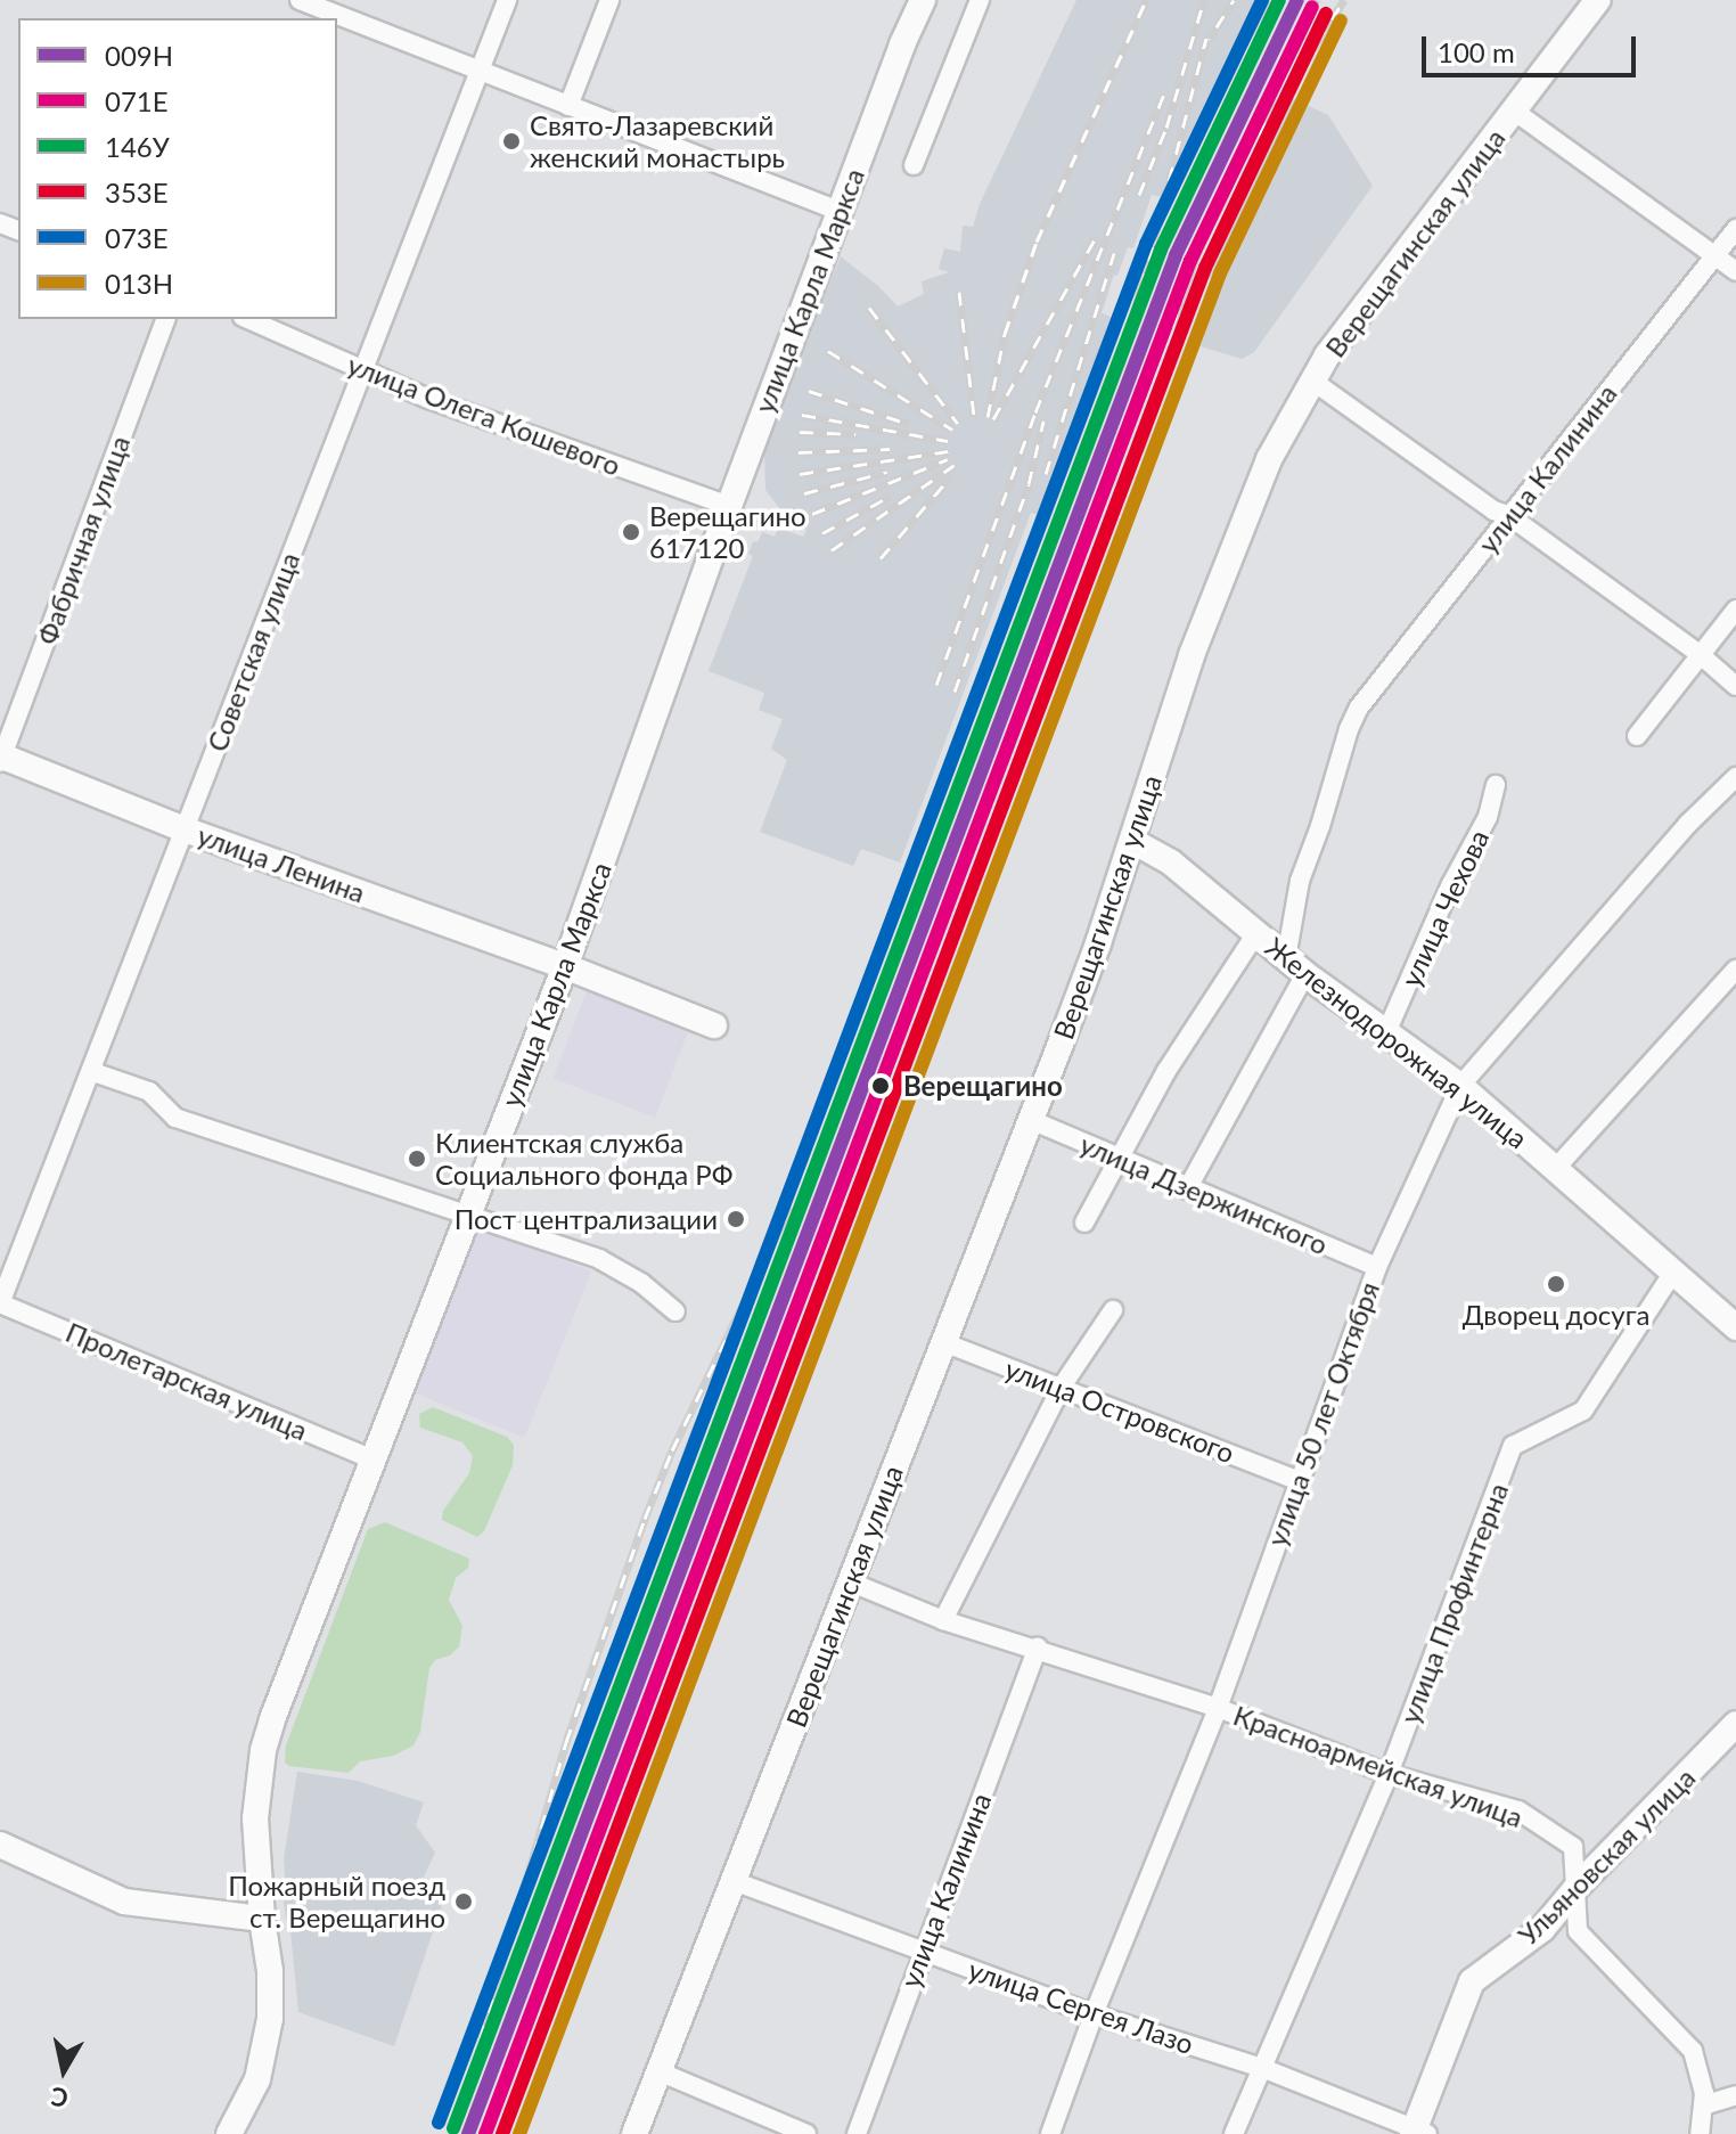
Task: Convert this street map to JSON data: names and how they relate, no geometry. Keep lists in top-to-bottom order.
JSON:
{
  "streets": {
    "main road": [
      "Верещагинская улица",
      "улица Карла Маркса",
      "улица Ленина",
      "Железнодорожная улица",
      "Ульяновская улица"
    ],
    "street": [
      "улица Олега Кошевого",
      "улица Калинина",
      "Фабричная улица",
      "Советская улица",
      "улица Чехова",
      "улица Дзержинского",
      "Пролетарская улица",
      "улица Островского",
      "улица 50 лет Октября",
      "улица Профинтерна",
      "Красноармейская улица",
      "улица Сергея Лазо"
    ]
  },
  "crossings": [
    ["Верещагинская улица", "Железнодорожная улица"],
    ["Верещагинская улица", "улица Дзержинского"],
    ["Верещагинская улица", "улица Островского"],
    ["Верещагинская улица", "Красноармейская улица"],
    ["Верещагинская улица", "улица Сергея Лазо"],
    ["улица Карла Маркса", "улица Олега Кошевого"],
    ["улица Карла Маркса", "улица Ленина"],
    ["улица Карла Маркса", "Пролетарская улица"],
    ["улица Олега Кошевого", "Советская улица"],
    ["улица Калинина", "Железнодорожная улица"],
    ["улица Калинина", "улица Дзержинского"],
    ["улица Калинина", "Красноармейская улица"],
    ["улица Калинина", "улица Сергея Лазо"],
    ["Фабричная улица", "улица Ленина"],
    ["Советская улица", "улица Ленина"],
    ["Советская улица", "Пролетарская улица"],
    ["улица Чехова", "Железнодорожная улица"],
    ["Железнодорожная улица", "улица 50 лет Октября"],
    ["Железнодорожная улица", "улица Профинтерна"],
    ["улица Дзержинского", "улица 50 лет Октября"],
    ["улица Островского", "улица 50 лет Октября"],
    ["улица 50 лет Октября", "Красноармейская улица"],
    ["улица 50 лет Октября", "улица Сергея Лазо"],
    ["улица Профинтерна", "Красноармейская улица"],
    ["улица Профинтерна", "улица Сергея Лазо"],
    ["Красноармейская улица", "Ульяновская улица"],
    ["Ульяновская улица", "улица Сергея Лазо"]
  ],
  "places": [
    "Свято-Лазаревский женский монастырь",
    "Верещагино 617120",
    "Верещагино",
    "Клиентская служба Социального фонда РФ",
    "Пост централизации",
    "Дворец досуга",
    "Пожарный поезд ст. Верещагино"
  ],
  "lines": [
    "transit line 009Н",
    "transit line 146У",
    "transit line 073Е",
    "transit line 071Е",
    "transit line 353Е",
    "transit line 013Н"
  ],
  "legend": [
    "009Н",
    "071Е",
    "146У",
    "353Е",
    "073Е",
    "013Н"
  ],
  "scale_bar": "100 m",
  "north": "bottom"
}
